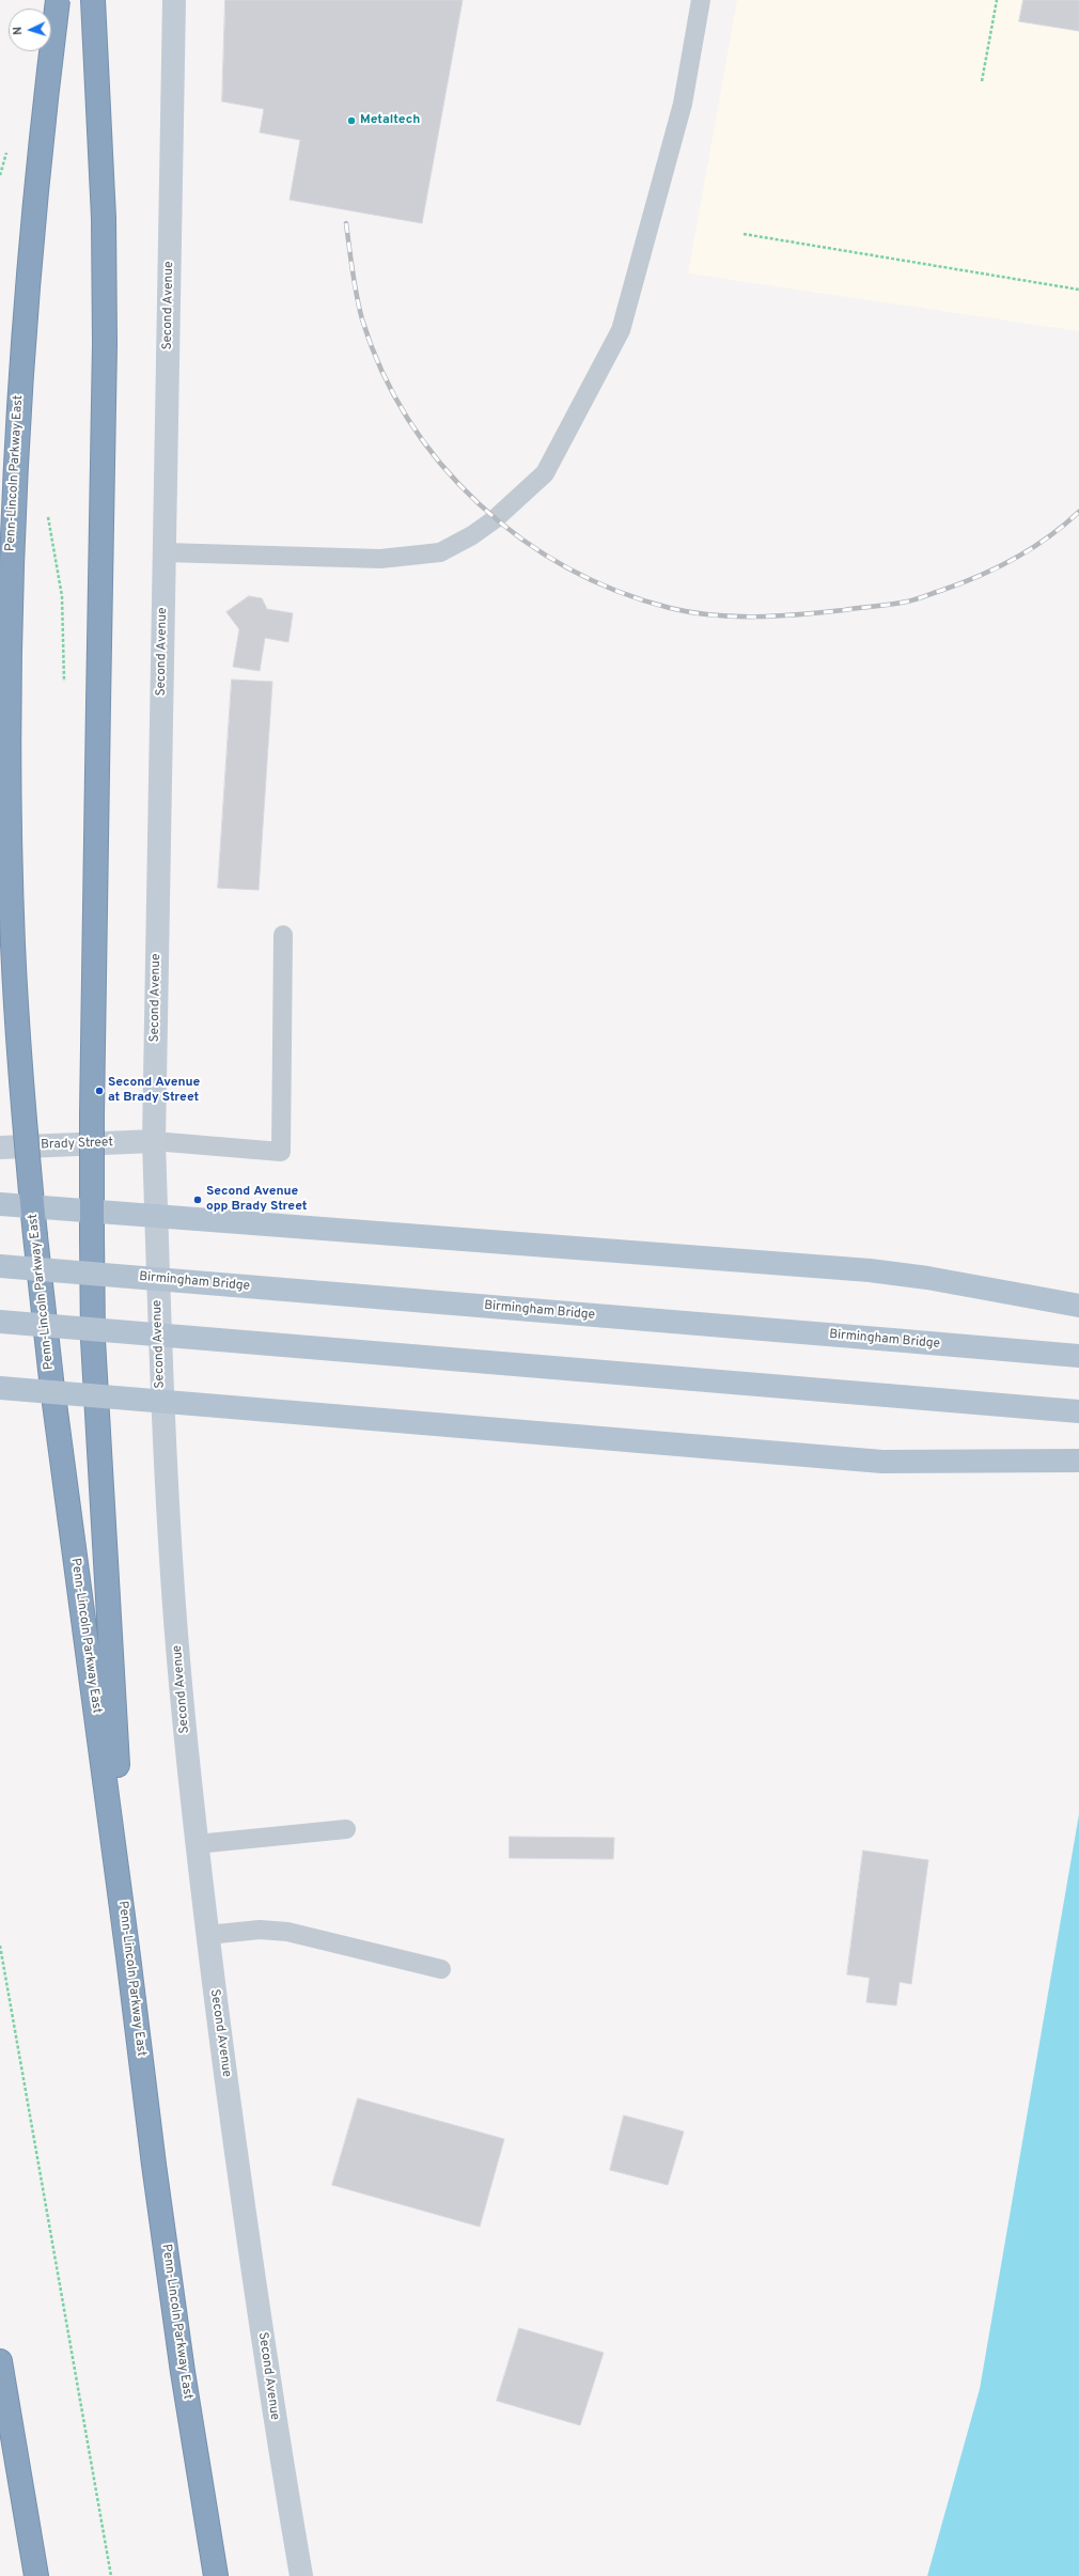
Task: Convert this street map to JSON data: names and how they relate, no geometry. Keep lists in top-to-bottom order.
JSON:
{
  "streets": {
    "highway": ["Penn-Lincoln Parkway East"],
    "main road": ["Second Avenue", "Brady Street", "Birmingham Bridge"]
  },
  "crossings": [
    ["Second Avenue", "Brady Street"]
  ],
  "places": ["Metaltech", "Second Avenue at Brady Street", "Second Avenue opp Brady Street"],
  "north": "left"
}
